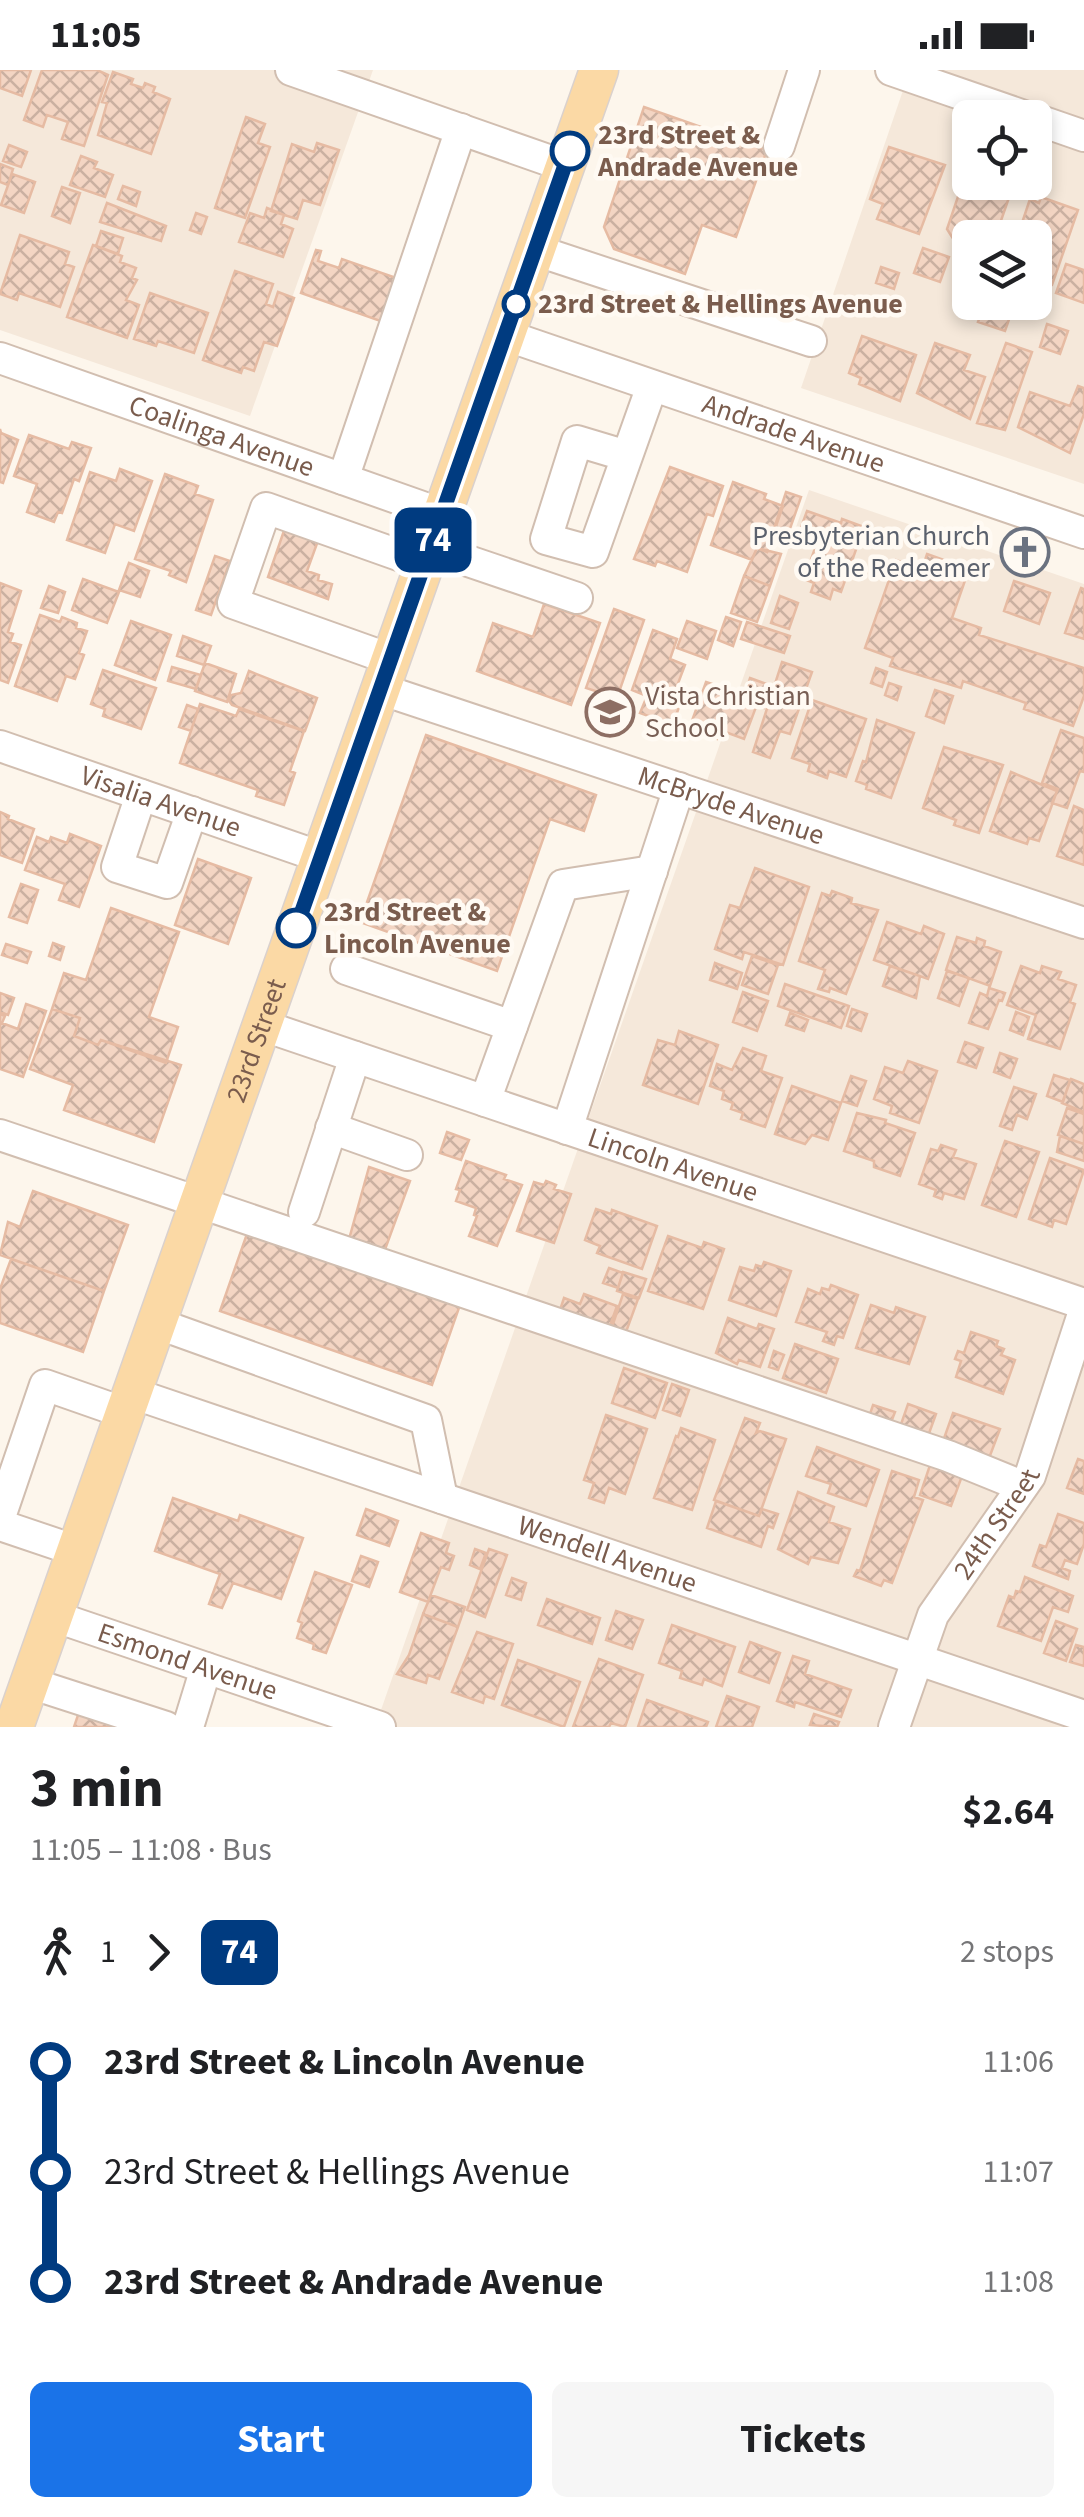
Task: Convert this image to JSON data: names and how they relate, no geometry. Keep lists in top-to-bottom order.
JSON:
{
  "streets": {
    "main road": ["23rd Street"],
    "street": [
      "Andrade Avenue",
      "Coalinga Avenue",
      "Visalia Avenue",
      "McBryde Avenue",
      "Lincoln Avenue",
      "24th Street",
      "Wendell Avenue",
      "Esmond Avenue"
    ]
  },
  "crossings": [
    ["Andrade Avenue", "23rd Street"],
    ["Coalinga Avenue", "McBryde Avenue"],
    ["Coalinga Avenue", "23rd Street"],
    ["Visalia Avenue", "23rd Street"],
    ["McBryde Avenue", "23rd Street"],
    ["23rd Street", "Lincoln Avenue"],
    ["23rd Street", "Wendell Avenue"],
    ["23rd Street", "Esmond Avenue"],
    ["Lincoln Avenue", "24th Street"],
    ["24th Street", "Wendell Avenue"]
  ],
  "places": {
    "other": ["23rd Street & Andrade Avenue", "23rd Street & Hellings Avenue", "23rd Street & Lincoln Avenue"],
    "church": ["Presbyterian Church of the Redeemer"],
    "school or university": ["Vista Christian School"]
  },
  "lines": ["bus line 74"],
  "page": {
    "status": "11:05",
    "on_map": "74",
    "heading": ["3 min", "11:05 – 11:08 · Bus", "$2.64"],
    "legs": ["1", "74", "2 stops"],
    "list": [
      {
        "name": "23rd Street & Lincoln Avenue",
        "value": "11:06"
      },
      {
        "name": "23rd Street & Hellings Avenue",
        "value": "11:07"
      },
      {
        "name": "23rd Street & Andrade Avenue",
        "value": "11:08"
      }
    ],
    "buttons": ["Start", "Tickets"]
  }
}
